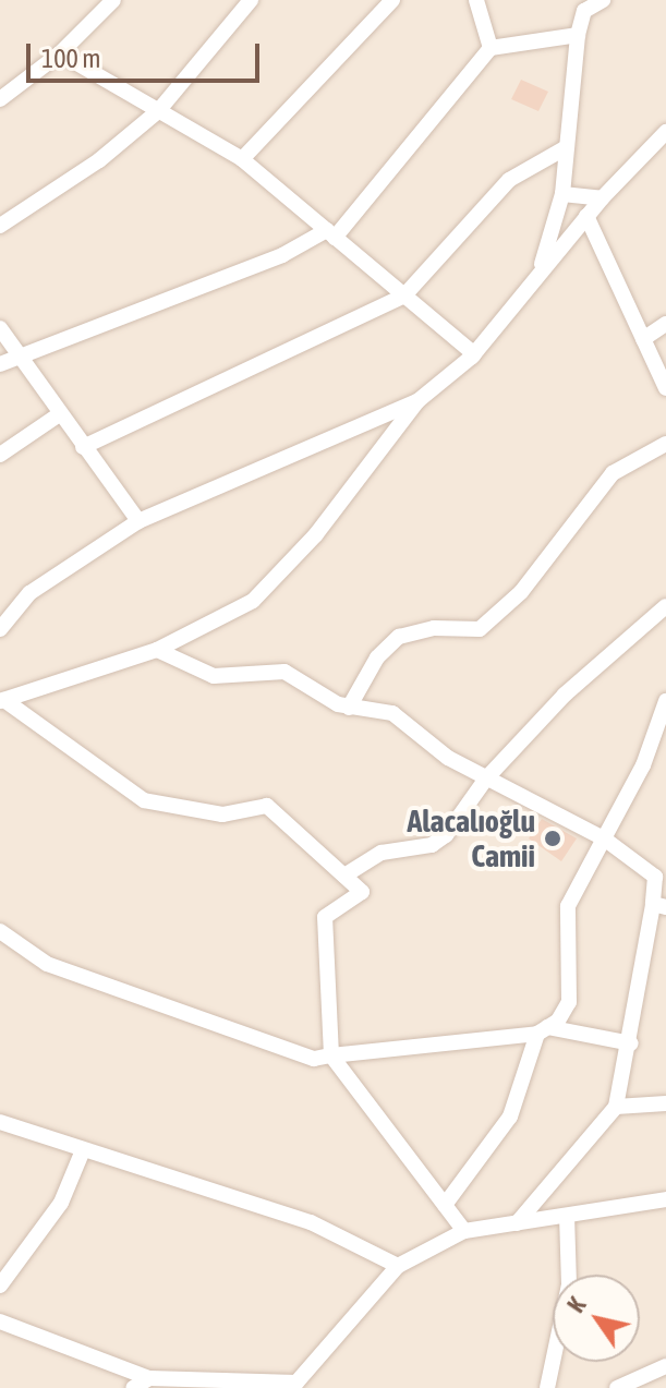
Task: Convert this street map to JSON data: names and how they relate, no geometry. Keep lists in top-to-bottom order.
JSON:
{
  "places": ["Alacalıoğlu Camii"],
  "scale_bar": "100 m",
  "north": "top left"
}
